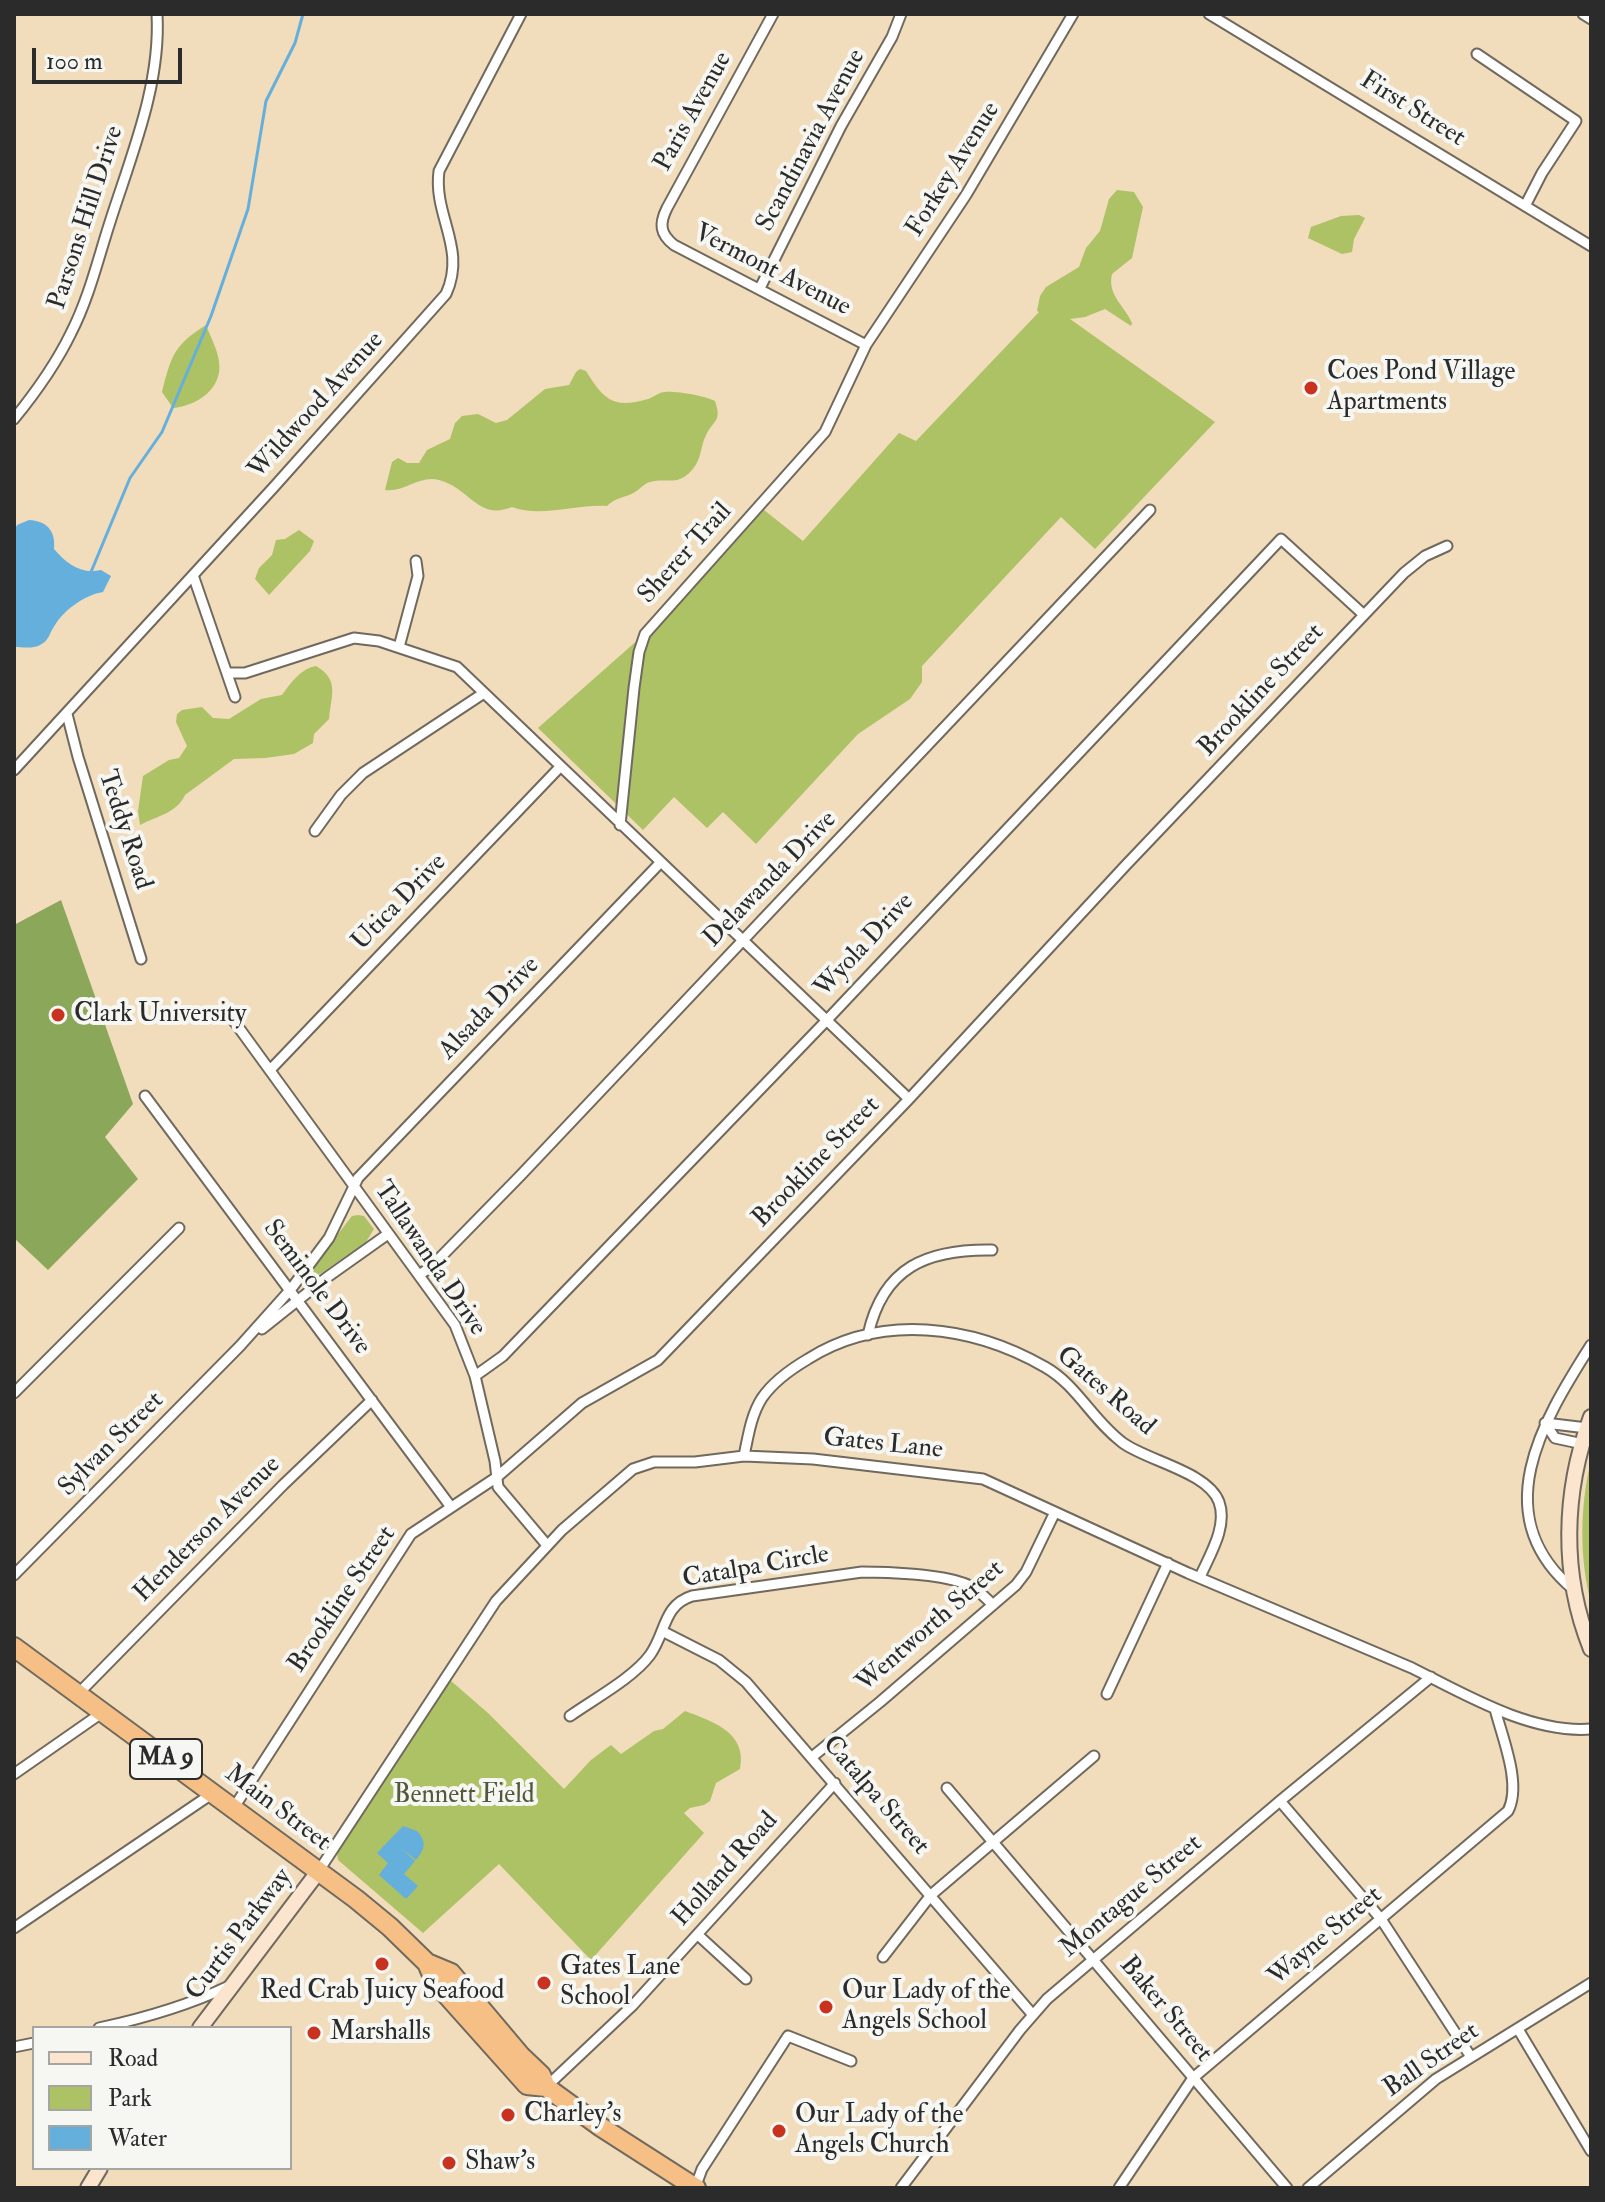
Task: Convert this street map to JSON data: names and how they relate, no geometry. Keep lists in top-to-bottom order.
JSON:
{
  "streets": {
    "highway": ["MA 9", "Main Street"],
    "main road": ["Curtis Parkway"],
    "street": [
      "First Street",
      "Paris Avenue",
      "Scandinavia Avenue",
      "Forkey Avenue",
      "Parsons Hill Drive",
      "Vermont Avenue",
      "Wildwood Avenue",
      "Sherer Trail",
      "Brookline Street",
      "Teddy Road",
      "Delawanda Drive",
      "Utica Drive",
      "Wyola Drive",
      "Alsada Drive",
      "Tallawanda Drive",
      "Seminole Drive",
      "Gates Road",
      "Sylvan Street",
      "Gates Lane",
      "Henderson Avenue",
      "Catalpa Circle",
      "Wentworth Street",
      "Catalpa Street",
      "Holland Road",
      "Montague Street",
      "Wayne Street",
      "Baker Street",
      "Ball Street"
    ]
  },
  "crossings": [
    ["Paris Avenue", "Vermont Avenue"],
    ["Scandinavia Avenue", "Vermont Avenue"],
    ["Forkey Avenue", "Vermont Avenue"],
    ["Forkey Avenue", "Sherer Trail"],
    ["Vermont Avenue", "Sherer Trail"],
    ["Wildwood Avenue", "Teddy Road"],
    ["Brookline Street", "Wyola Drive"],
    ["Brookline Street", "Tallawanda Drive"],
    ["Brookline Street", "Seminole Drive"],
    ["Brookline Street", "Main Street"],
    ["Delawanda Drive", "Tallawanda Drive"],
    ["Utica Drive", "Tallawanda Drive"],
    ["Wyola Drive", "Tallawanda Drive"],
    ["Alsada Drive", "Tallawanda Drive"],
    ["Alsada Drive", "Sylvan Street"],
    ["Tallawanda Drive", "Sylvan Street"],
    ["Tallawanda Drive", "Gates Lane"],
    ["Seminole Drive", "Sylvan Street"],
    ["Seminole Drive", "Henderson Avenue"],
    ["Gates Road", "Gates Lane"],
    ["Gates Lane", "Wentworth Street"],
    ["Gates Lane", "Main Street"],
    ["Gates Lane", "Montague Street"],
    ["Gates Lane", "Curtis Parkway"],
    ["Gates Lane", "Wayne Street"],
    ["Henderson Avenue", "Main Street"],
    ["Catalpa Circle", "Wentworth Street"],
    ["Catalpa Circle", "Catalpa Street"],
    ["Wentworth Street", "Catalpa Street"],
    ["Catalpa Street", "Holland Road"],
    ["Catalpa Street", "Montague Street"],
    ["Main Street", "Holland Road"],
    ["Main Street", "Curtis Parkway"],
    ["Montague Street", "Baker Street"],
    ["Wayne Street", "Baker Street"]
  ],
  "parks": ["Bennett Field"],
  "places": [
    "Coes Pond Village Apartments",
    "Clark University",
    "Red Crab Juicy Seafood",
    "Gates Lane School",
    "Our Lady of the Angels School",
    "Marshalls",
    "Charley's",
    "Our Lady of the Angels Church",
    "Shaw's"
  ],
  "legend": ["Road", "Park", "Water"],
  "scale_bar": "100 m"
}
